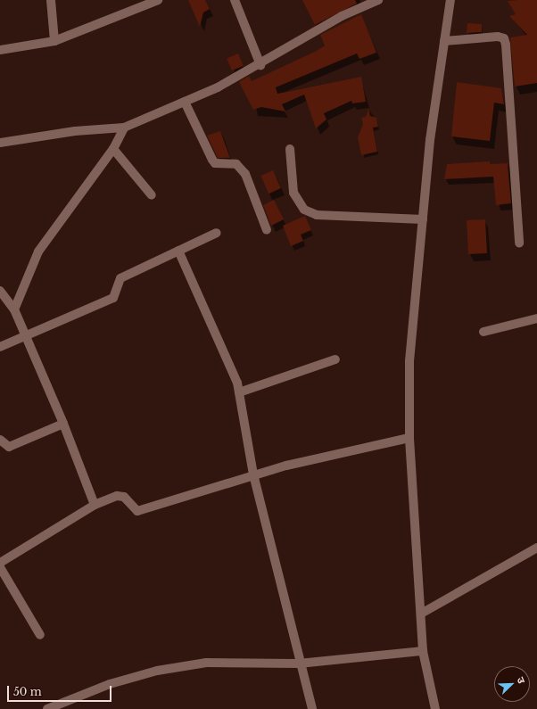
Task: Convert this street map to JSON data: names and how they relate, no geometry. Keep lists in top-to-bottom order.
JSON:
{
  "scale_bar": "50 m",
  "north": "top right"
}
